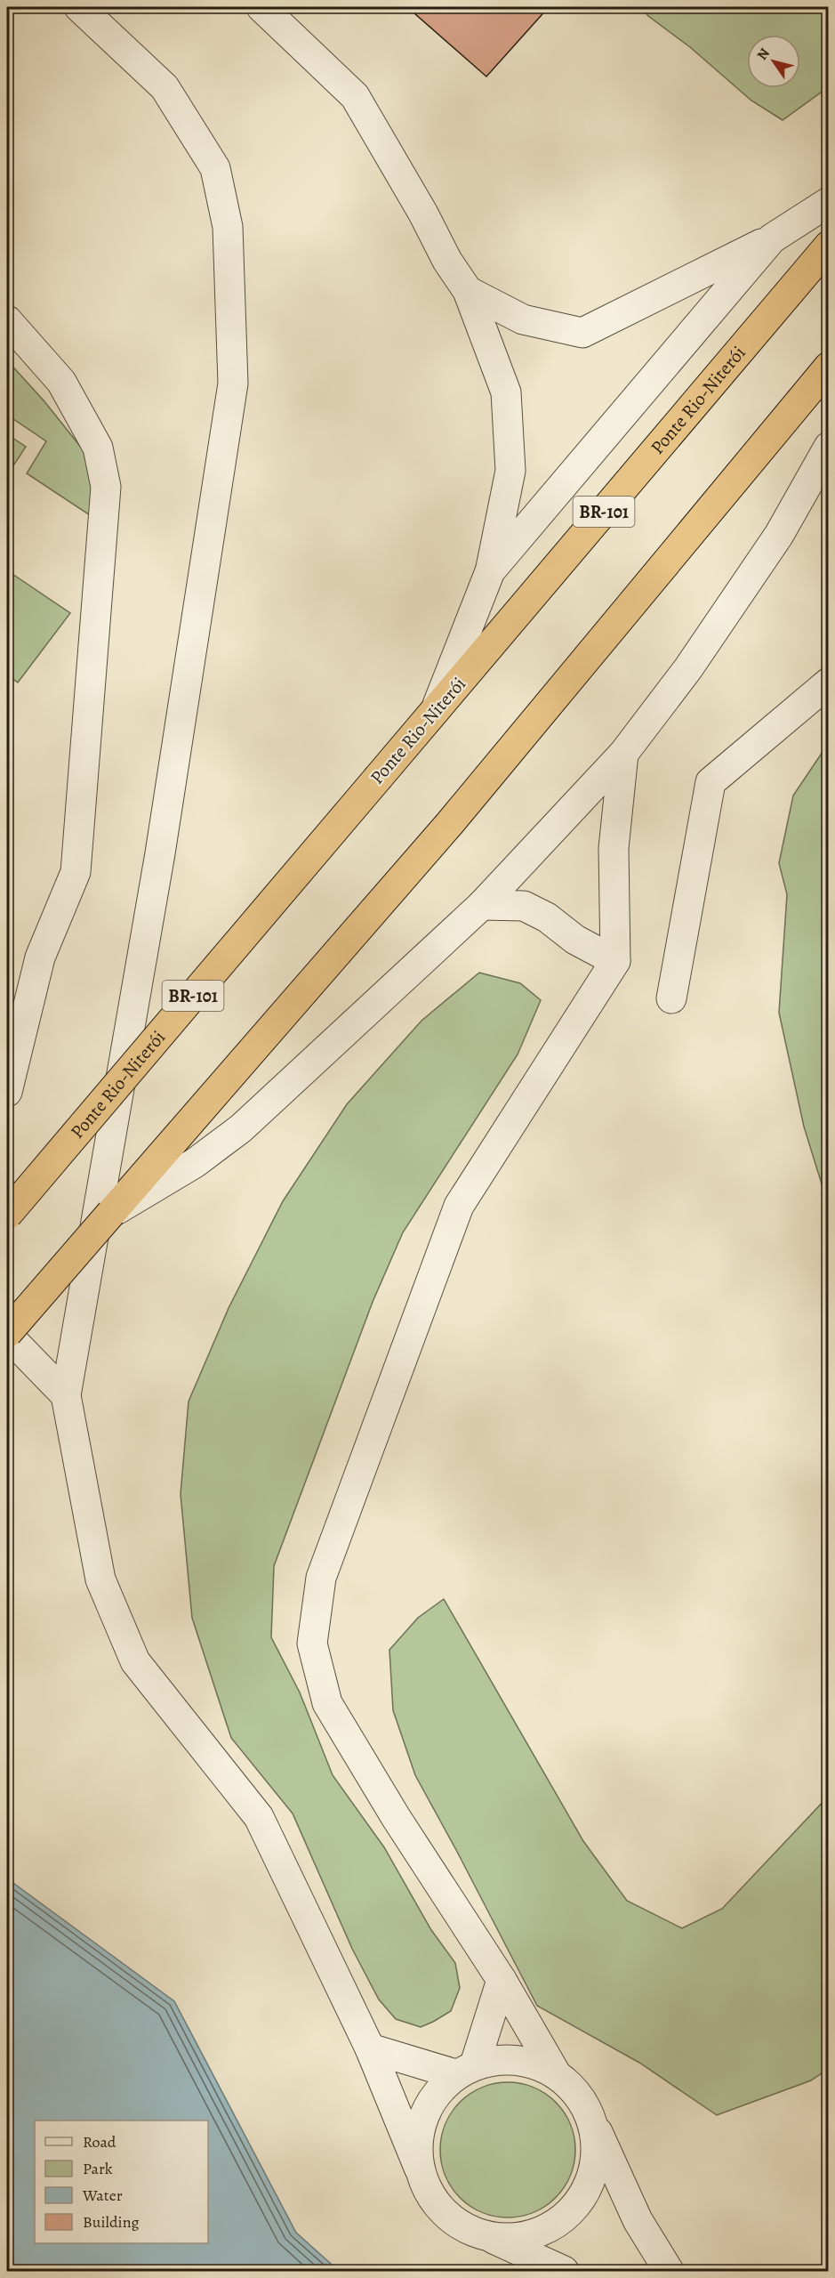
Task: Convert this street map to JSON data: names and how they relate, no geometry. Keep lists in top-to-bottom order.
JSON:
{
  "streets": {
    "highway": ["Ponte Rio-Niterói", "BR-101"]
  },
  "legend": [
    "Road",
    "Park",
    "Water",
    "Building"
  ],
  "north": "top left"
}
